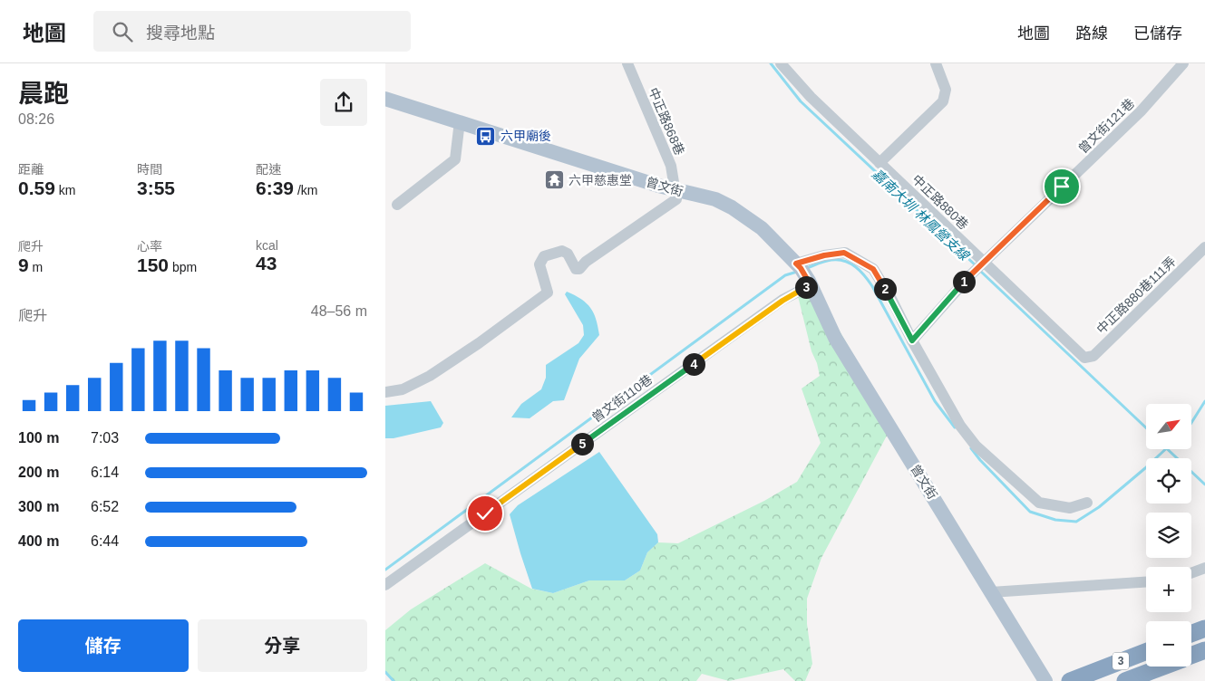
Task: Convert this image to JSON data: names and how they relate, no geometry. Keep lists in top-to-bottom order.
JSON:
{
  "streets": {
    "highway": ["3"],
    "main road": ["曾文街"],
    "lane": [
      "中正路868巷",
      "曾文街121巷",
      "中正路880巷",
      "中正路880巷111弄",
      "曾文街110巷"
    ]
  },
  "crossings": [
    ["中正路868巷", "曾文街"],
    ["曾文街121巷", "中正路880巷"],
    ["曾文街", "曾文街110巷"],
    ["中正路880巷", "中正路880巷111弄"]
  ],
  "water": ["嘉南大圳 林鳳營支線"],
  "places": {
    "bus stop": ["六甲廟後"],
    "temple": ["六甲慈惠堂"]
  },
  "north": "top right",
  "page": {
    "header": "地圖",
    "search": "搜尋地點",
    "nav": ["地圖", "路線", "已儲存"],
    "heading": ["晨跑", "08:26"],
    "stats": [
      ["距離", "0.59 km"],
      ["時間", "3:55"],
      ["配速", "6:39 /km"],
      ["爬升", "9 m"],
      ["心率", "150 bpm"],
      ["kcal", "43"]
    ],
    "pins": [
      "1",
      "3",
      "2",
      "4",
      "5"
    ],
    "chart": ["爬升", "48–56 m"],
    "map_buttons": ["+", "−"],
    "list": [
      {
        "name": "100 m",
        "note": "7:03"
      },
      {
        "name": "200 m",
        "note": "6:14"
      },
      {
        "name": "300 m",
        "note": "6:52"
      },
      {
        "name": "400 m",
        "note": "6:44"
      }
    ],
    "buttons": ["儲存", "分享"]
  }
}
